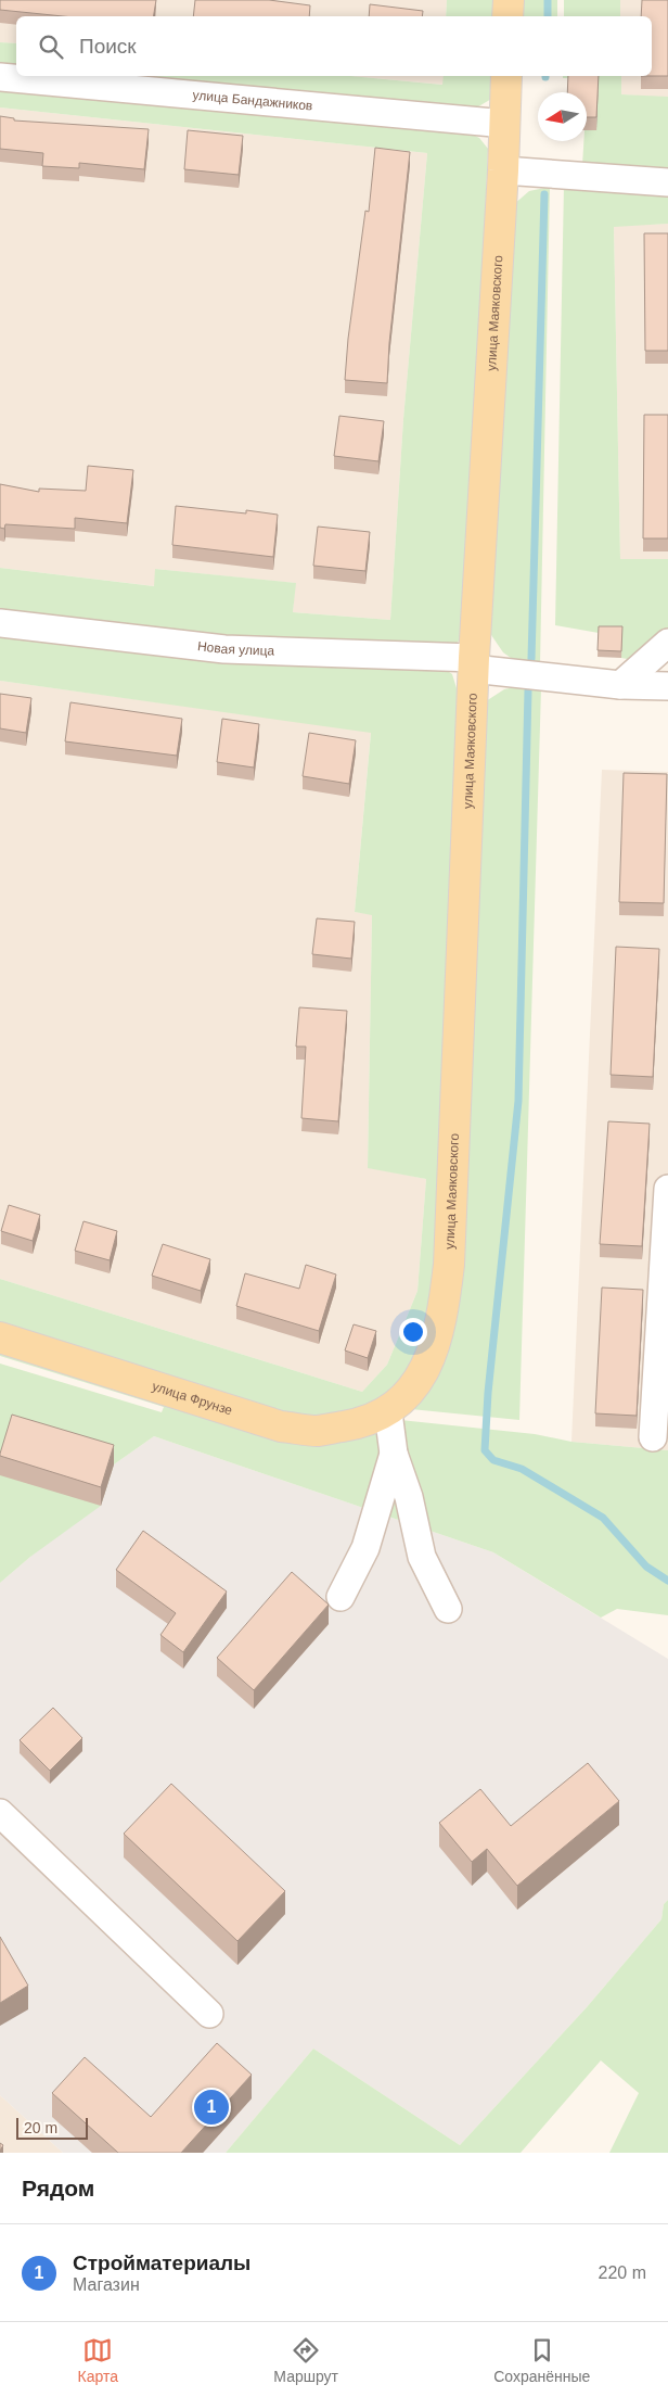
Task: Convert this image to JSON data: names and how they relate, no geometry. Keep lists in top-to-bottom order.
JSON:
{
  "streets": {
    "main road": ["улица Маяковского", "улица Фрунзе"],
    "street": ["улица Бандажников", "Новая улица"]
  },
  "crossings": [
    ["улица Бандажников", "улица Маяковского"],
    ["улица Маяковского", "Новая улица"],
    ["улица Маяковского", "улица Фрунзе"]
  ],
  "scale_bar": "20 m",
  "north": "left",
  "page": {
    "search": "Поиск",
    "pins": "1",
    "scale": "20 m",
    "heading": "Рядом",
    "list": [
      {
        "mark": "1",
        "name": "Стройматериалы",
        "note": "Магазин",
        "value": "220 m"
      }
    ],
    "nav": ["Карта", "Маршрут", "Сохранённые"]
  }
}
